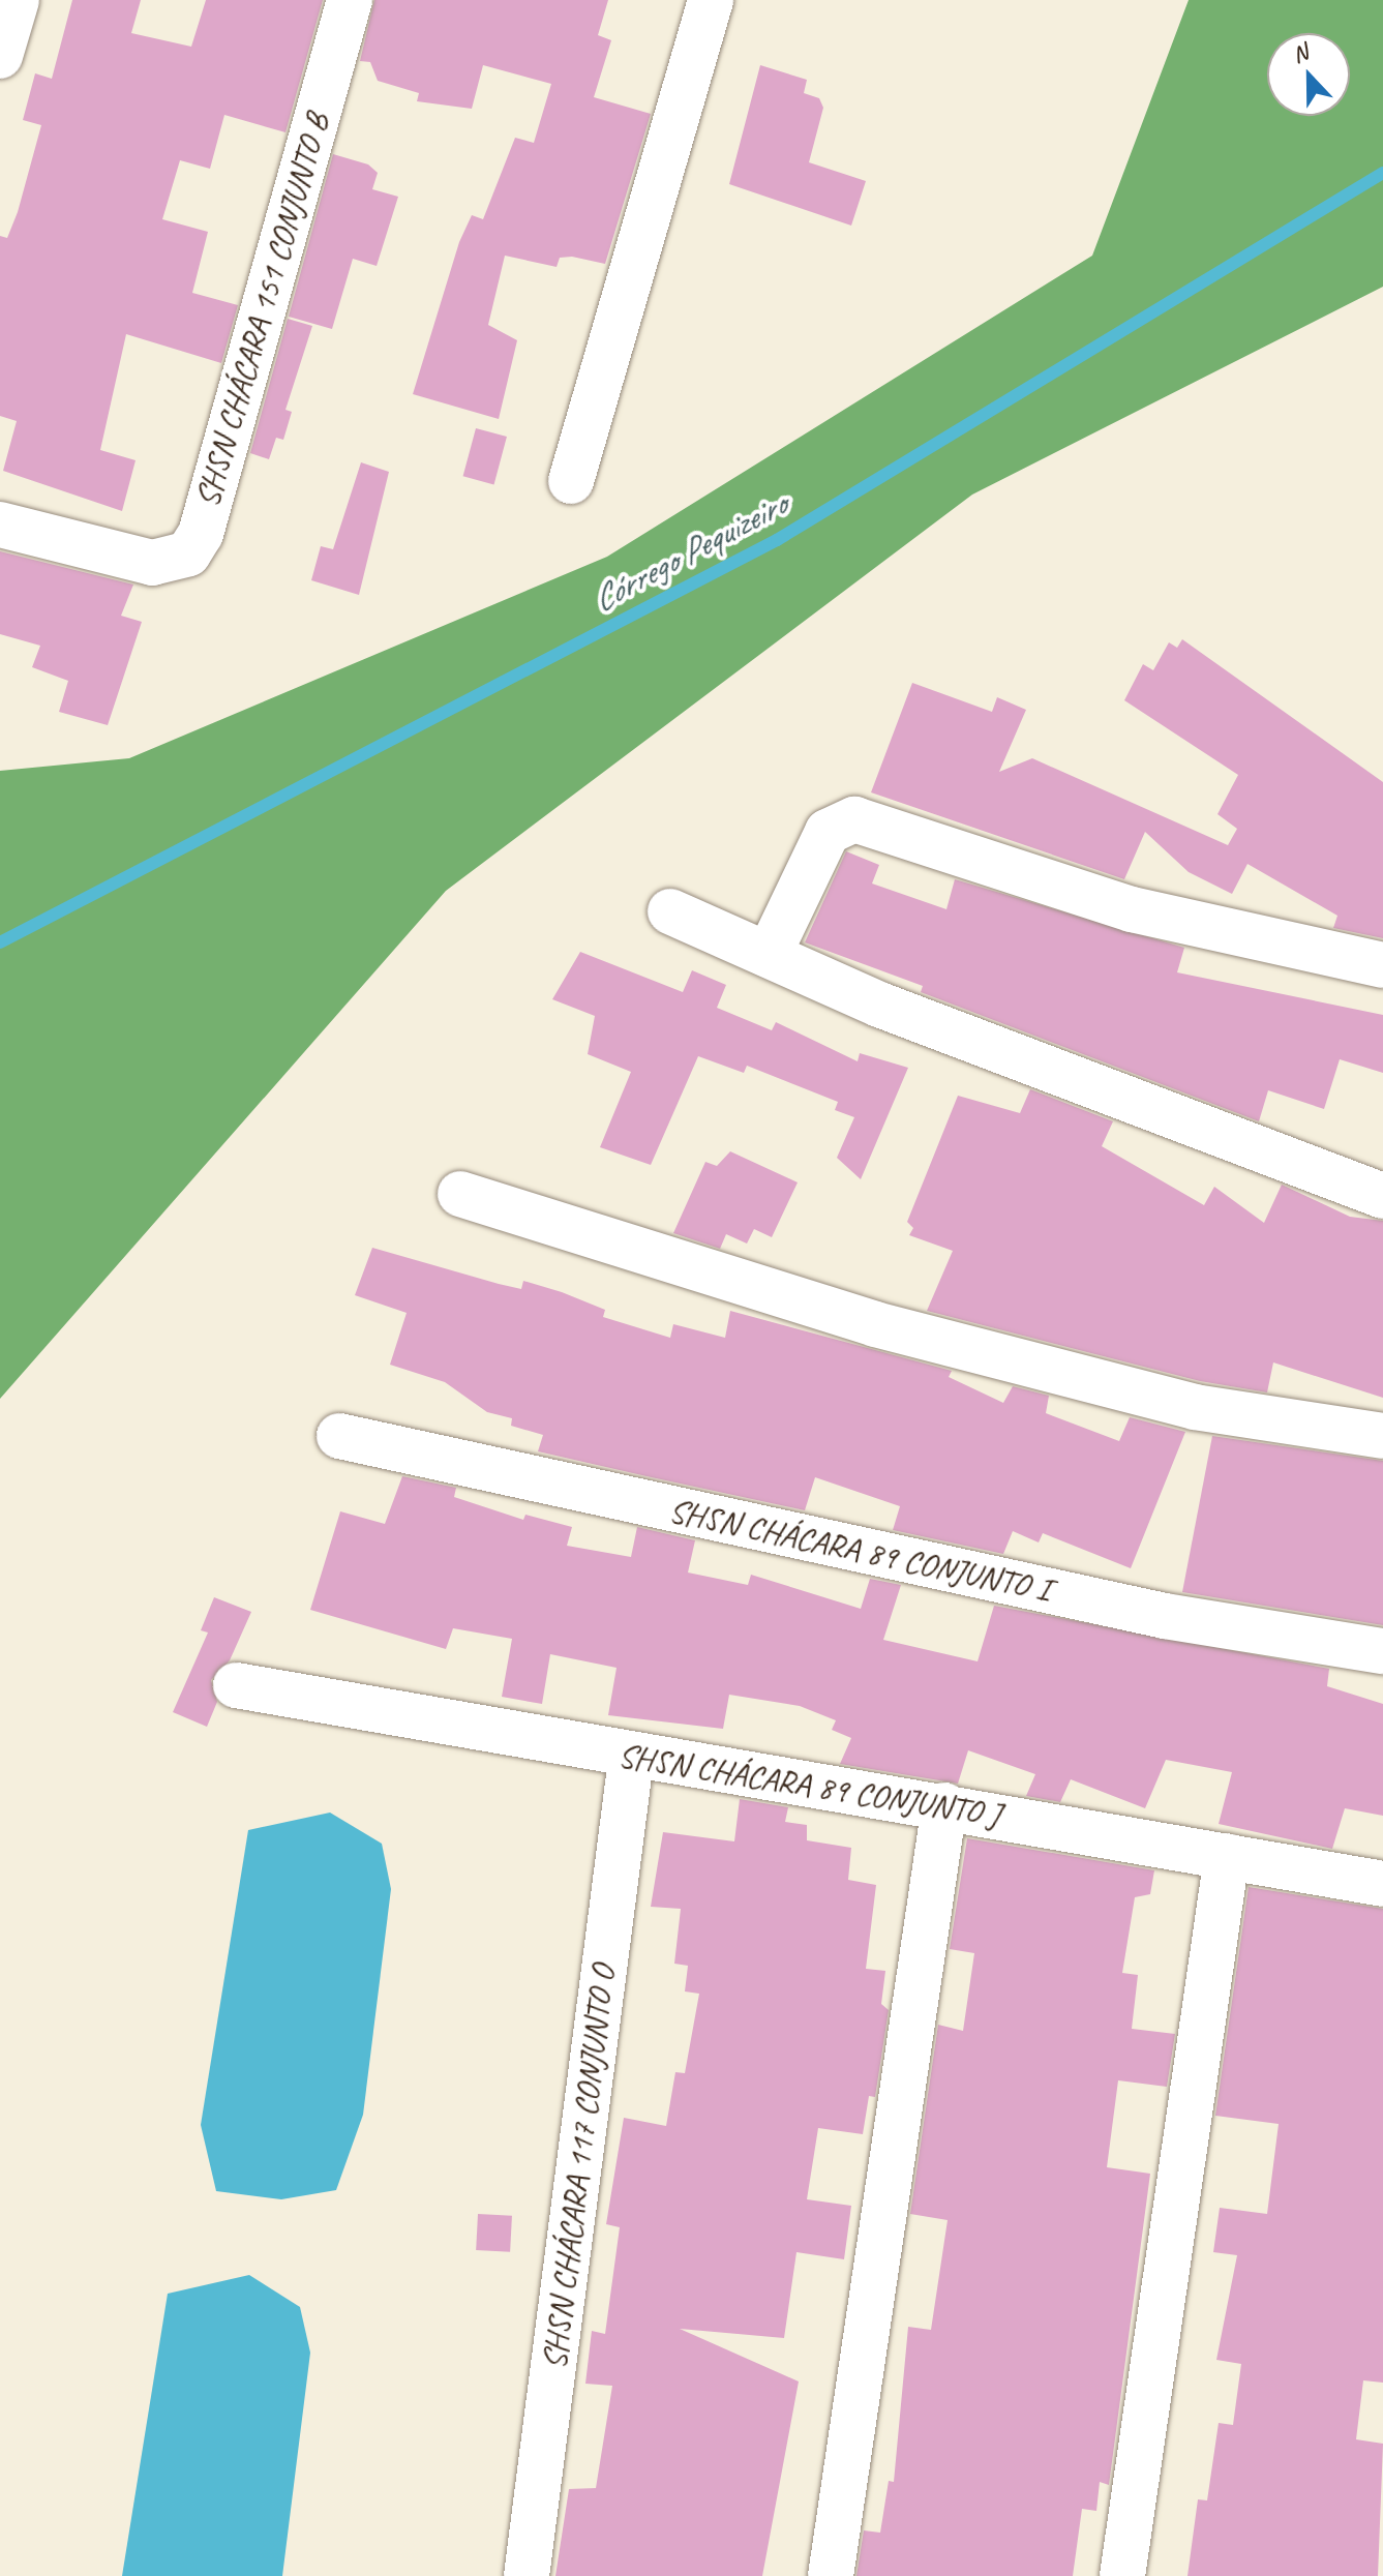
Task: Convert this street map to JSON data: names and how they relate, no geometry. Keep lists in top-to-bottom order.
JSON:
{
  "streets": {
    "street": [
      "SHSN CHÁCARA 151 CONJUNTO B",
      "SHSN CHÁCARA 89 CONJUNTO I",
      "SHSN CHÁCARA 89 CONJUNTO J",
      "SHSN CHÁCARA 117 CONJUNTO O"
    ]
  },
  "crossings": [
    ["SHSN CHÁCARA 89 CONJUNTO J", "SHSN CHÁCARA 117 CONJUNTO O"]
  ],
  "water": ["Córrego Pequizeiro"],
  "north": "top"
}
